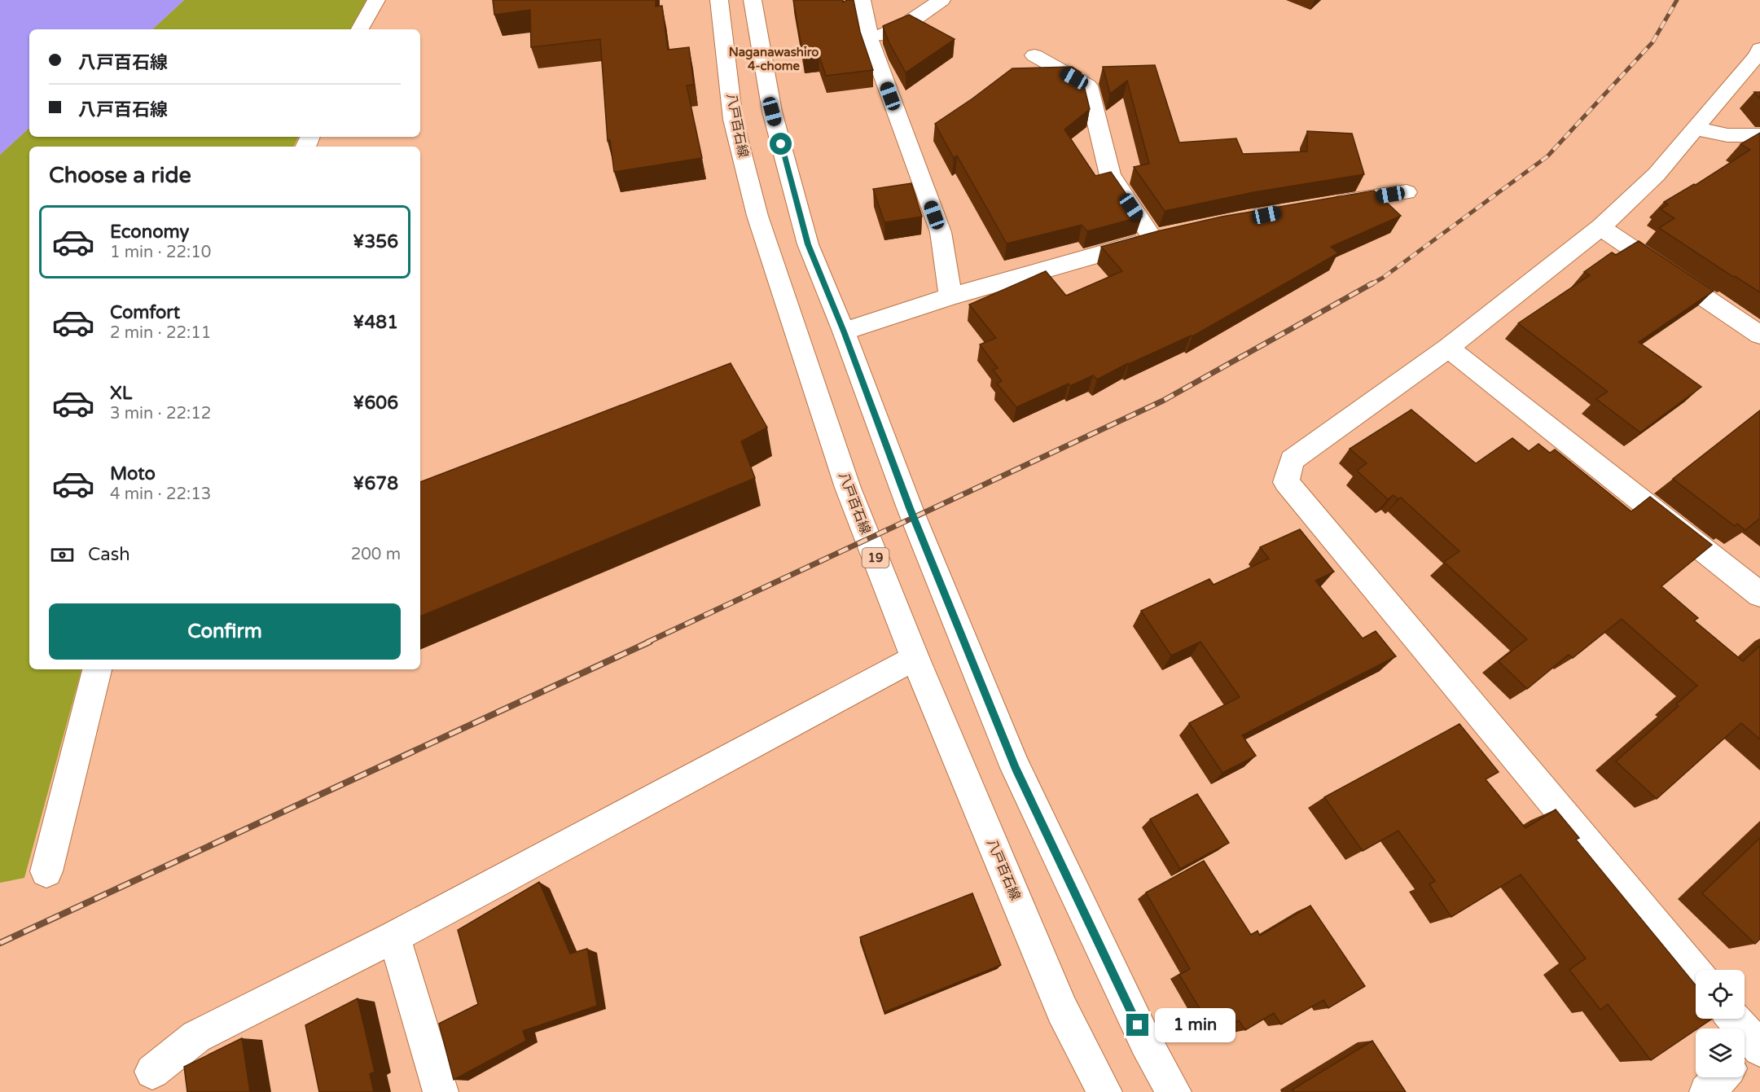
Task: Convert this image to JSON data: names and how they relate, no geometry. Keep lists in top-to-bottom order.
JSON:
{
  "streets": {
    "street": ["八戸百石線", "19"]
  },
  "districts": ["Naganawashiro 4-chome"],
  "page": {
    "banner": ["八戸百石線", "八戸百石線"],
    "heading": "Choose a ride",
    "list": [
      {
        "name": "Economy",
        "note": "1 min · 22:10",
        "value": "¥356"
      },
      {
        "name": "Comfort",
        "note": "2 min · 22:11",
        "value": "¥481"
      },
      {
        "name": "XL",
        "note": "3 min · 22:12",
        "value": "¥606"
      },
      {
        "name": "Moto",
        "note": "4 min · 22:13",
        "value": "¥678"
      }
    ],
    "pay": ["Cash", "200 m"],
    "buttons": "Confirm",
    "bubble": "1 min"
  }
}
